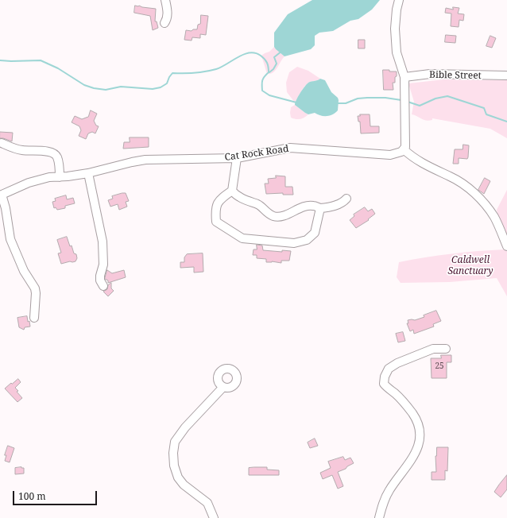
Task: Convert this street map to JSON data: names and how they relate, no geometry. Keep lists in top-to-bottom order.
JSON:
{
  "streets": {
    "street": ["Bible Street", "Cat Rock Road"]
  },
  "parks": ["Caldwell Sanctuary"],
  "house_numbers": ["25"],
  "scale_bar": "100 m"
}
